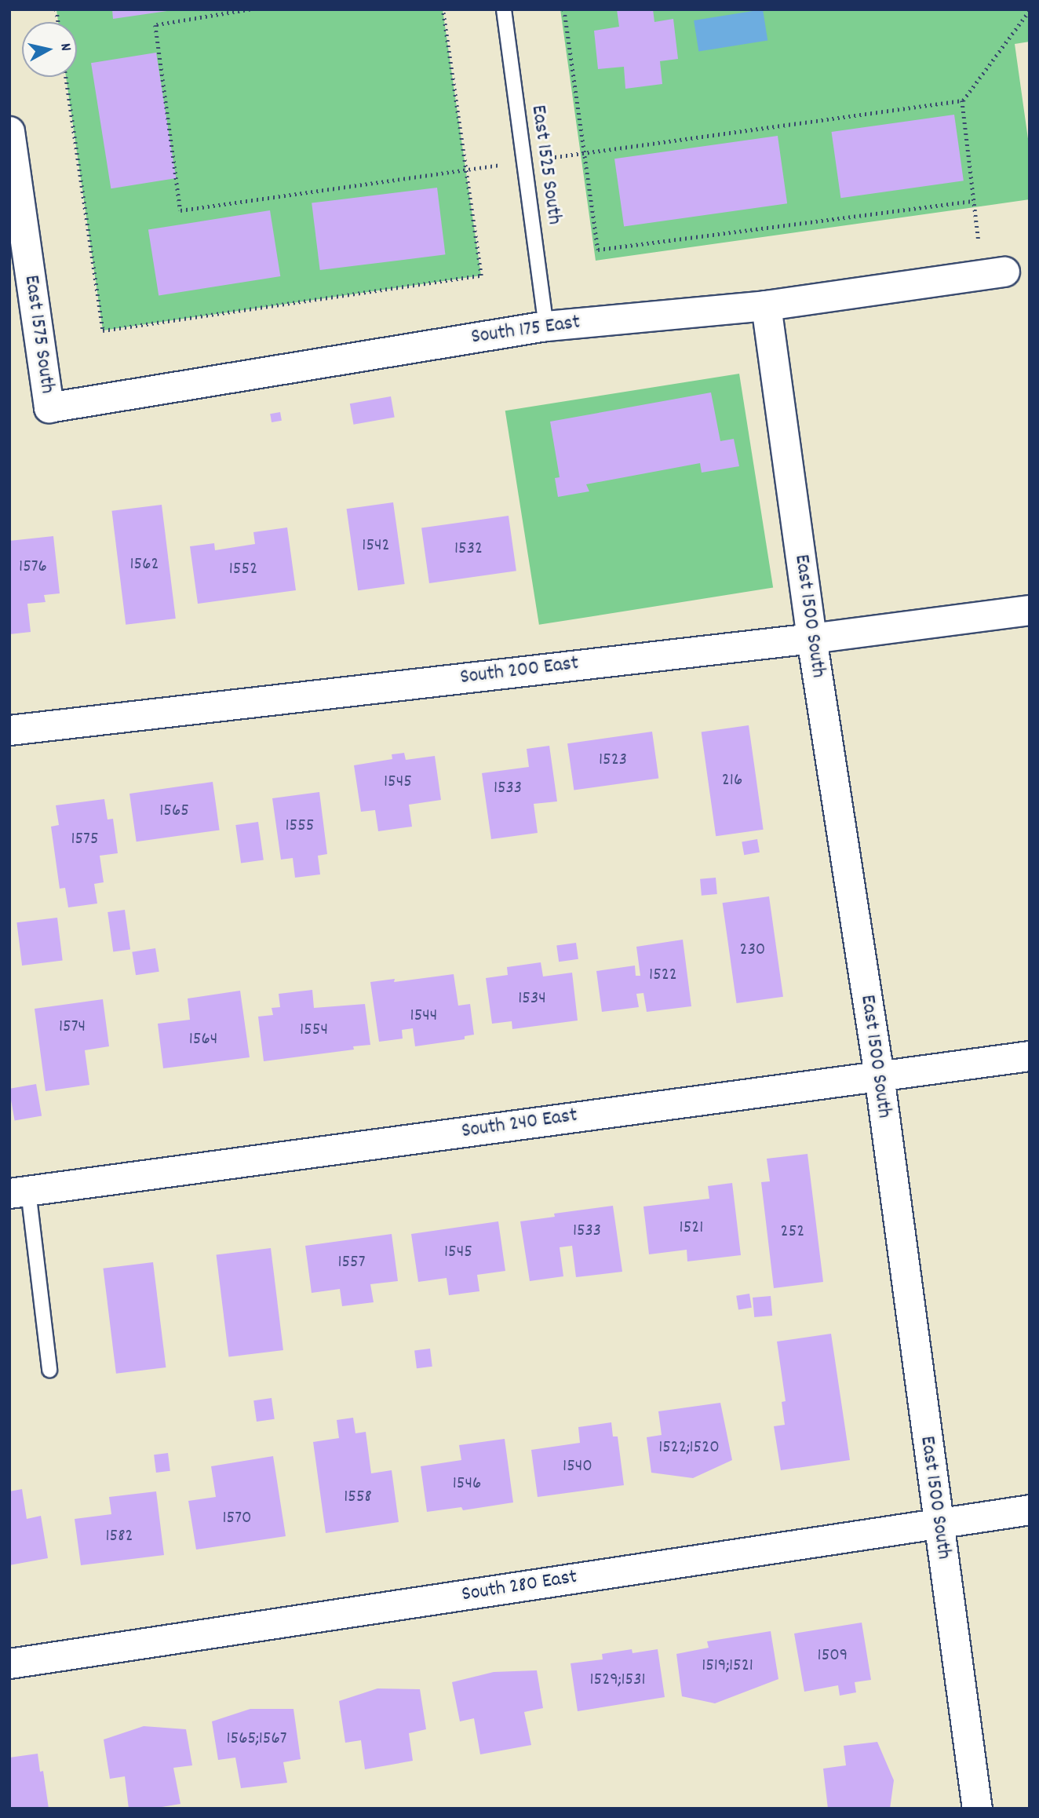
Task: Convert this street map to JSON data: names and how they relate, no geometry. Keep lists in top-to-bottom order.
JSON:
{
  "streets": {
    "street": [
      "South 175 East",
      "East 1575 South",
      "East 1500 South",
      "South 200 East",
      "South 240 East",
      "South 280 East"
    ],
    "lane": ["East 1525 South"]
  },
  "crossings": [
    ["East 1525 South", "South 175 East"],
    ["South 175 East", "East 1575 South"],
    ["South 175 East", "East 1500 South"],
    ["East 1500 South", "South 200 East"],
    ["East 1500 South", "South 240 East"],
    ["East 1500 South", "South 280 East"]
  ],
  "house_numbers": [
    "1542",
    "1532",
    "1562",
    "1576",
    "1552",
    "1523",
    "216",
    "1545",
    "1533",
    "1565",
    "1555",
    "1575",
    "230",
    "1522",
    "1534",
    "1544",
    "1574",
    "1554",
    "1564",
    "1521",
    "1533",
    "252",
    "1545",
    "1557",
    "1522;1520",
    "1540",
    "1546",
    "1558",
    "1570",
    "1582",
    "1509",
    "1519;1521",
    "1529;1531",
    "1565;1567"
  ],
  "north": "right"
}
